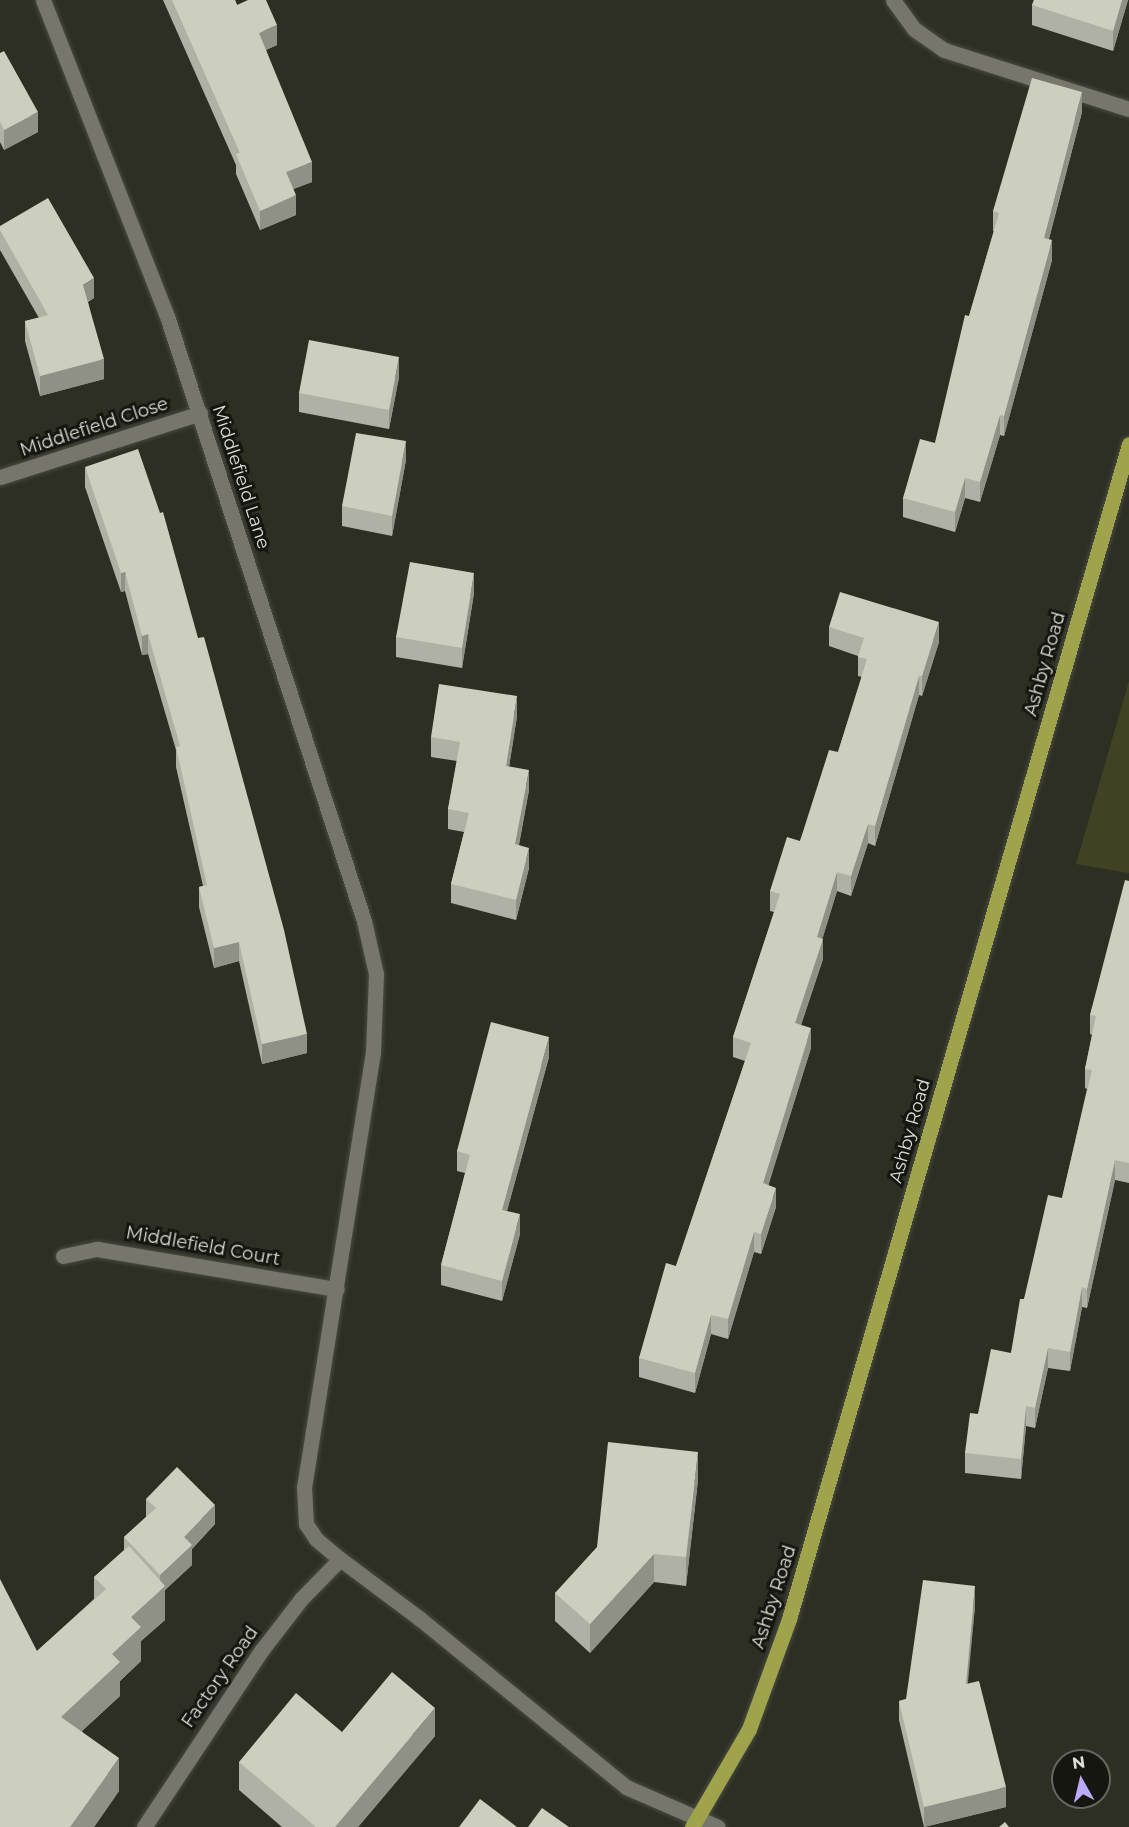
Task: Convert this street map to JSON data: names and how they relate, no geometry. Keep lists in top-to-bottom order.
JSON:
{
  "streets": {
    "main road": ["Ashby Road"],
    "street": [
      "Middlefield Close",
      "Middlefield Lane",
      "Middlefield Court",
      "Factory Road"
    ]
  },
  "crossings": [
    ["Middlefield Close", "Middlefield Lane"],
    ["Middlefield Lane", "Ashby Road"],
    ["Middlefield Lane", "Middlefield Court"],
    ["Middlefield Lane", "Factory Road"]
  ],
  "north": "top"
}
